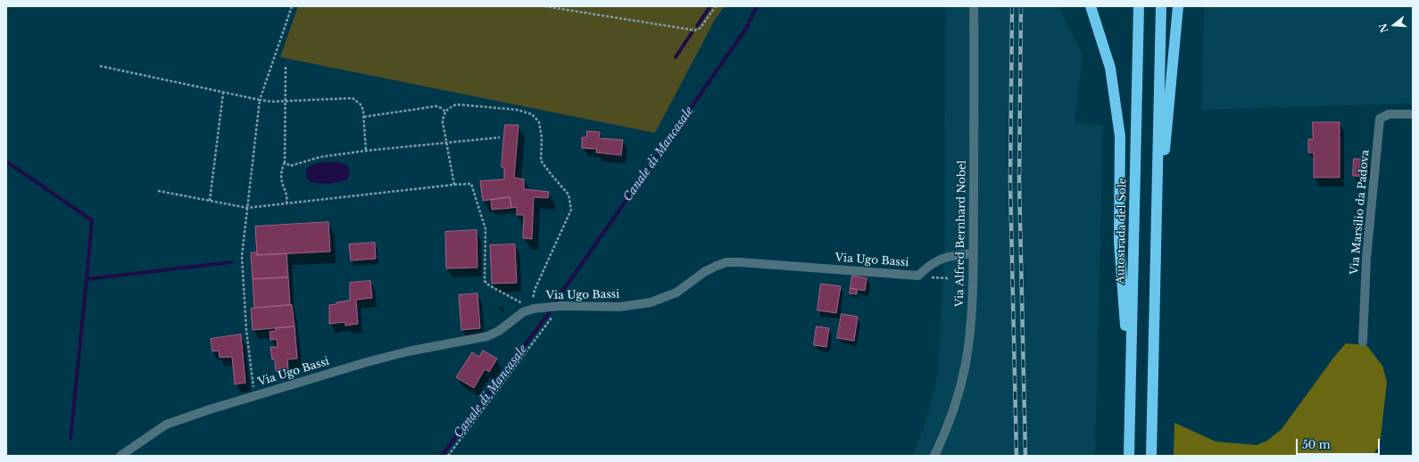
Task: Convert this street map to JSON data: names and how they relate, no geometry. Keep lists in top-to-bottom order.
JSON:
{
  "streets": {
    "highway": ["Autostrada del Sole"],
    "street": ["Via Marsilio da Padova", "Via Alfred Bernhard Nobel", "Via Ugo Bassi"]
  },
  "crossings": [
    ["Via Alfred Bernhard Nobel", "Via Ugo Bassi"]
  ],
  "water": ["Canale di Mancasale"],
  "scale_bar": "50 m",
  "north": "left"
}
